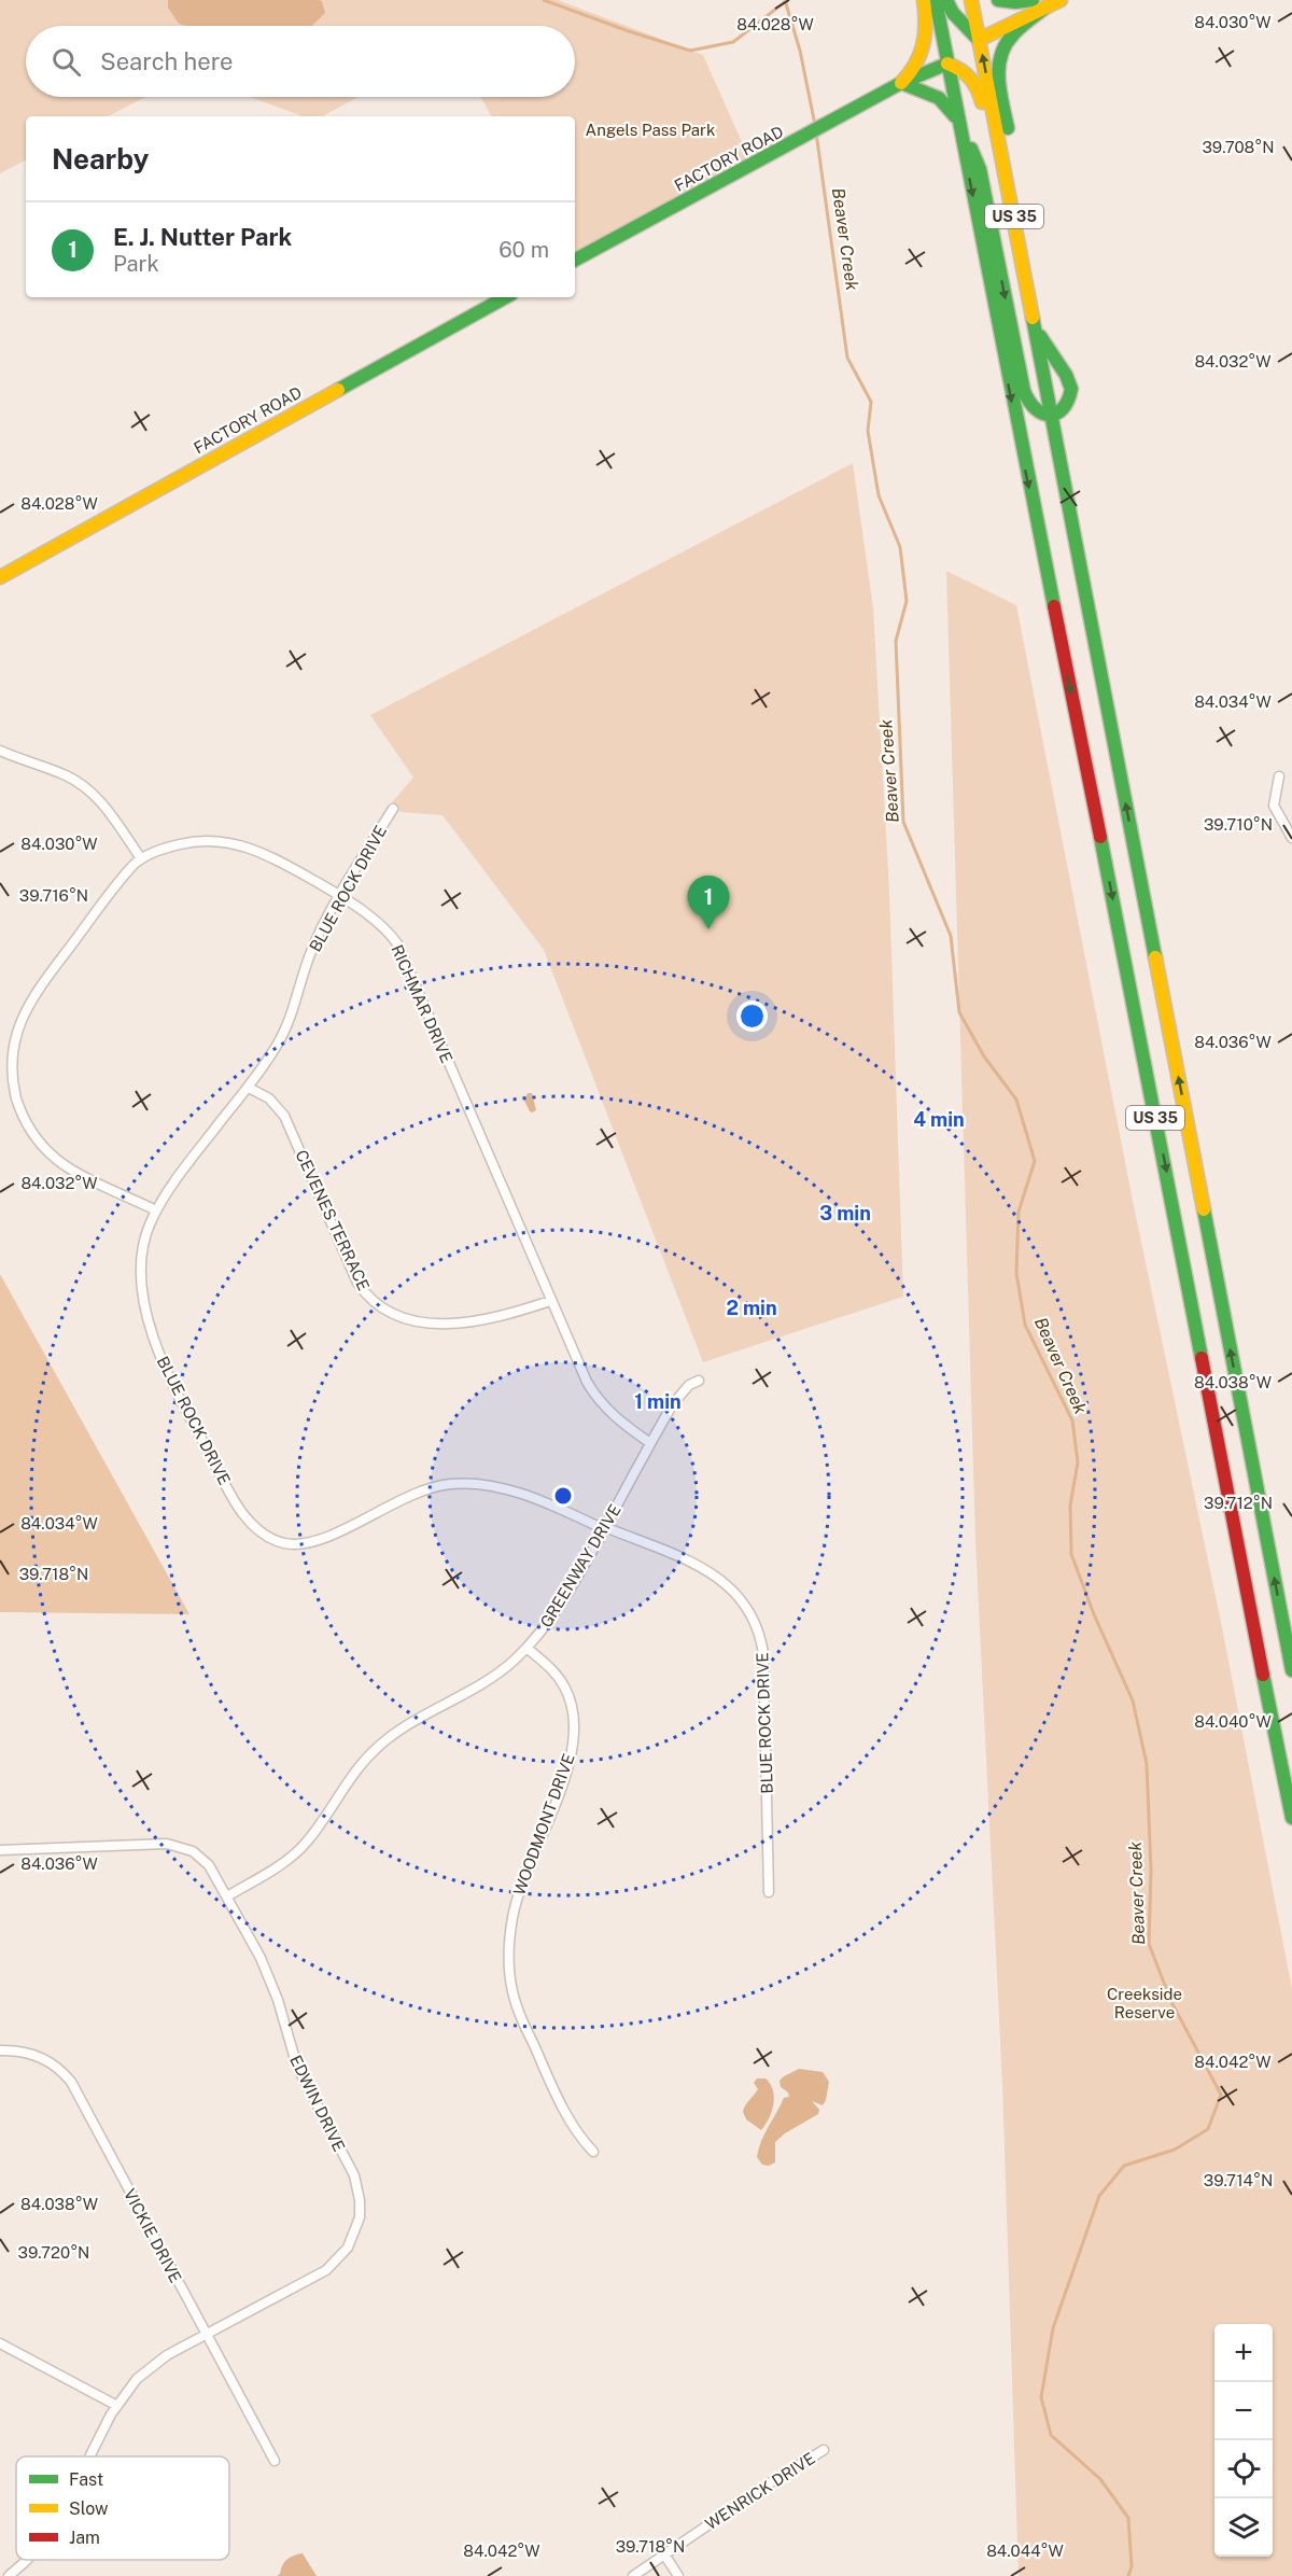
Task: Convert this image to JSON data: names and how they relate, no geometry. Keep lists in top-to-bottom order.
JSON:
{
  "streets": {
    "main road": ["FACTORY ROAD", "US 35"],
    "street": [
      "BLUE ROCK DRIVE",
      "RICHMAR DRIVE",
      "CEVENES TERRACE",
      "GREENWAY DRIVE",
      "WOODMONT DRIVE",
      "EDWIN DRIVE",
      "VICKIE DRIVE",
      "WENRICK DRIVE"
    ]
  },
  "crossings": [
    ["FACTORY ROAD", "US 35"],
    ["BLUE ROCK DRIVE", "RICHMAR DRIVE"],
    ["BLUE ROCK DRIVE", "CEVENES TERRACE"],
    ["BLUE ROCK DRIVE", "GREENWAY DRIVE"],
    ["RICHMAR DRIVE", "CEVENES TERRACE"],
    ["RICHMAR DRIVE", "GREENWAY DRIVE"],
    ["GREENWAY DRIVE", "WOODMONT DRIVE"],
    ["GREENWAY DRIVE", "EDWIN DRIVE"],
    ["EDWIN DRIVE", "VICKIE DRIVE"]
  ],
  "water": ["Beaver Creek"],
  "parks": ["Angels Pass Park", "Creekside Reserve"],
  "legend": ["Fast", "Slow", "Jam"],
  "page": {
    "search": "Search here",
    "heading": "Nearby",
    "list": [
      {
        "mark": "1",
        "name": "E. J. Nutter Park",
        "note": "Park",
        "value": "60 m"
      }
    ],
    "pins": "1",
    "map_buttons": ["+", "−"]
  },
  "coordinates": [
    "84.030°W",
    "84.028°W",
    "39.708°N",
    "84.032°W",
    "84.034°W",
    "39.710°N",
    "39.716°N",
    "84.036°W",
    "84.038°W",
    "39.712°N",
    "39.718°N",
    "84.040°W",
    "84.042°W",
    "39.714°N",
    "39.720°N",
    "84.044°W"
  ],
  "rings": [
    "4 min",
    "3 min",
    "2 min",
    "1 min"
  ]
}
